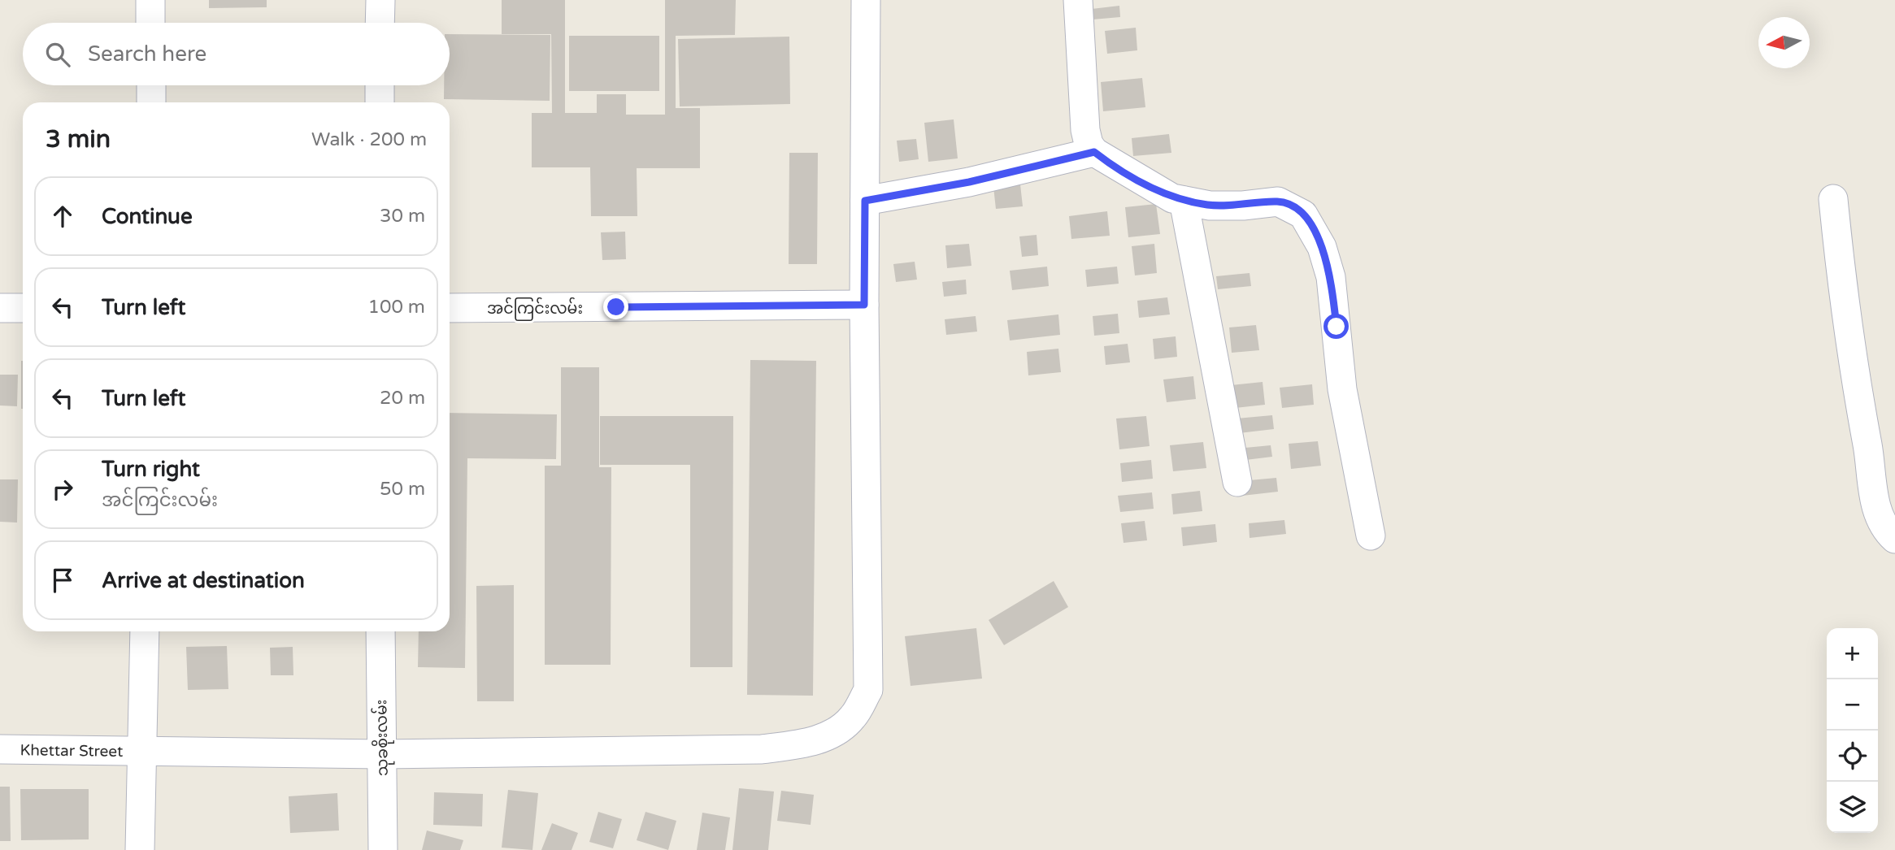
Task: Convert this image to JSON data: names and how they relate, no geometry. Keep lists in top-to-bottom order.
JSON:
{
  "streets": {
    "street": ["အင်ကြင်းလမ်း", "သုခစိုးလမ်း", "Khettar Street"]
  },
  "crossings": [
    ["အင်ကြင်းလမ်း", "Khettar Street"],
    ["သုခစိုးလမ်း", "Khettar Street"]
  ],
  "north": "left",
  "page": {
    "search": "Search here",
    "heading": ["3 min", "Walk · 200 m"],
    "list": [
      ["Continue", "30 m"],
      ["Turn left", "100 m"],
      ["Turn left", "20 m"],
      ["Turn right", "အင်ကြင်းလမ်း", "50 m"],
      "Arrive at destination"
    ],
    "map_buttons": ["+", "−"]
  }
}
